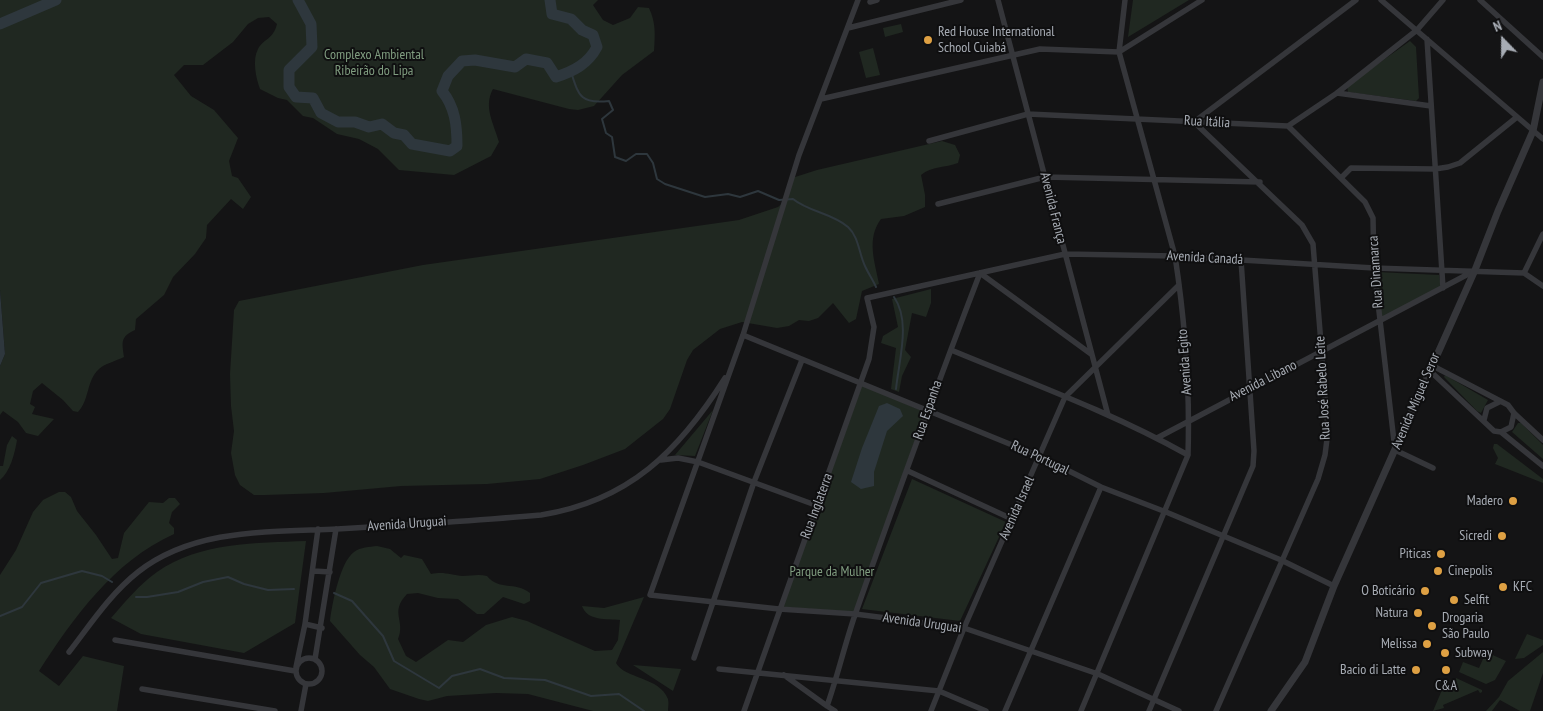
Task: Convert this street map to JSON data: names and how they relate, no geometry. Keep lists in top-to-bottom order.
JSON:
{
  "streets": {
    "street": [
      "Rua Itália",
      "Avenida França",
      "Avenida Canadá",
      "Rua Dinamarca",
      "Avenida Egito",
      "Avenida Libano",
      "Rua José Rabelo Leite",
      "Avenida Miguel Seror",
      "Rua Espanha",
      "Rua Portugal",
      "Rua Inglaterra",
      "Avenida Israel",
      "Avenida Uruguai"
    ]
  },
  "crossings": [
    ["Rua Itália", "Avenida França"],
    ["Rua Itália", "Rua Dinamarca"],
    ["Rua Itália", "Avenida Egito"],
    ["Rua Itália", "Rua José Rabelo Leite"],
    ["Avenida França", "Avenida Canadá"],
    ["Avenida França", "Avenida Israel"],
    ["Avenida Canadá", "Rua Dinamarca"],
    ["Avenida Canadá", "Avenida Egito"],
    ["Avenida Canadá", "Avenida Libano"],
    ["Avenida Canadá", "Rua José Rabelo Leite"],
    ["Avenida Canadá", "Avenida Miguel Seror"],
    ["Avenida Canadá", "Rua Espanha"],
    ["Avenida Canadá", "Rua Inglaterra"],
    ["Rua Dinamarca", "Avenida Libano"],
    ["Rua Dinamarca", "Avenida Miguel Seror"],
    ["Avenida Egito", "Avenida Libano"],
    ["Avenida Egito", "Rua Portugal"],
    ["Avenida Egito", "Avenida Israel"],
    ["Avenida Egito", "Avenida Uruguai"],
    ["Avenida Libano", "Rua José Rabelo Leite"],
    ["Avenida Libano", "Avenida Miguel Seror"],
    ["Rua José Rabelo Leite", "Rua Portugal"],
    ["Avenida Miguel Seror", "Rua Portugal"],
    ["Rua Espanha", "Rua Portugal"],
    ["Rua Espanha", "Avenida Uruguai"],
    ["Rua Portugal", "Rua Inglaterra"],
    ["Rua Portugal", "Avenida Israel"],
    ["Rua Inglaterra", "Avenida Uruguai"],
    ["Avenida Israel", "Avenida Uruguai"]
  ],
  "parks": ["Complexo Ambiental Ribeirão do Lipa", "Parque da Mulher"],
  "places": [
    "Red House International School Cuiabá",
    "Madero",
    "Sicredi",
    "Piticas",
    "Cinepolis",
    "KFC",
    "O Boticário",
    "Selfit",
    "Natura",
    "Drogaria São Paulo",
    "Melissa",
    "Subway",
    "Bacio di Latte",
    "C&A"
  ],
  "north": "top"
}
